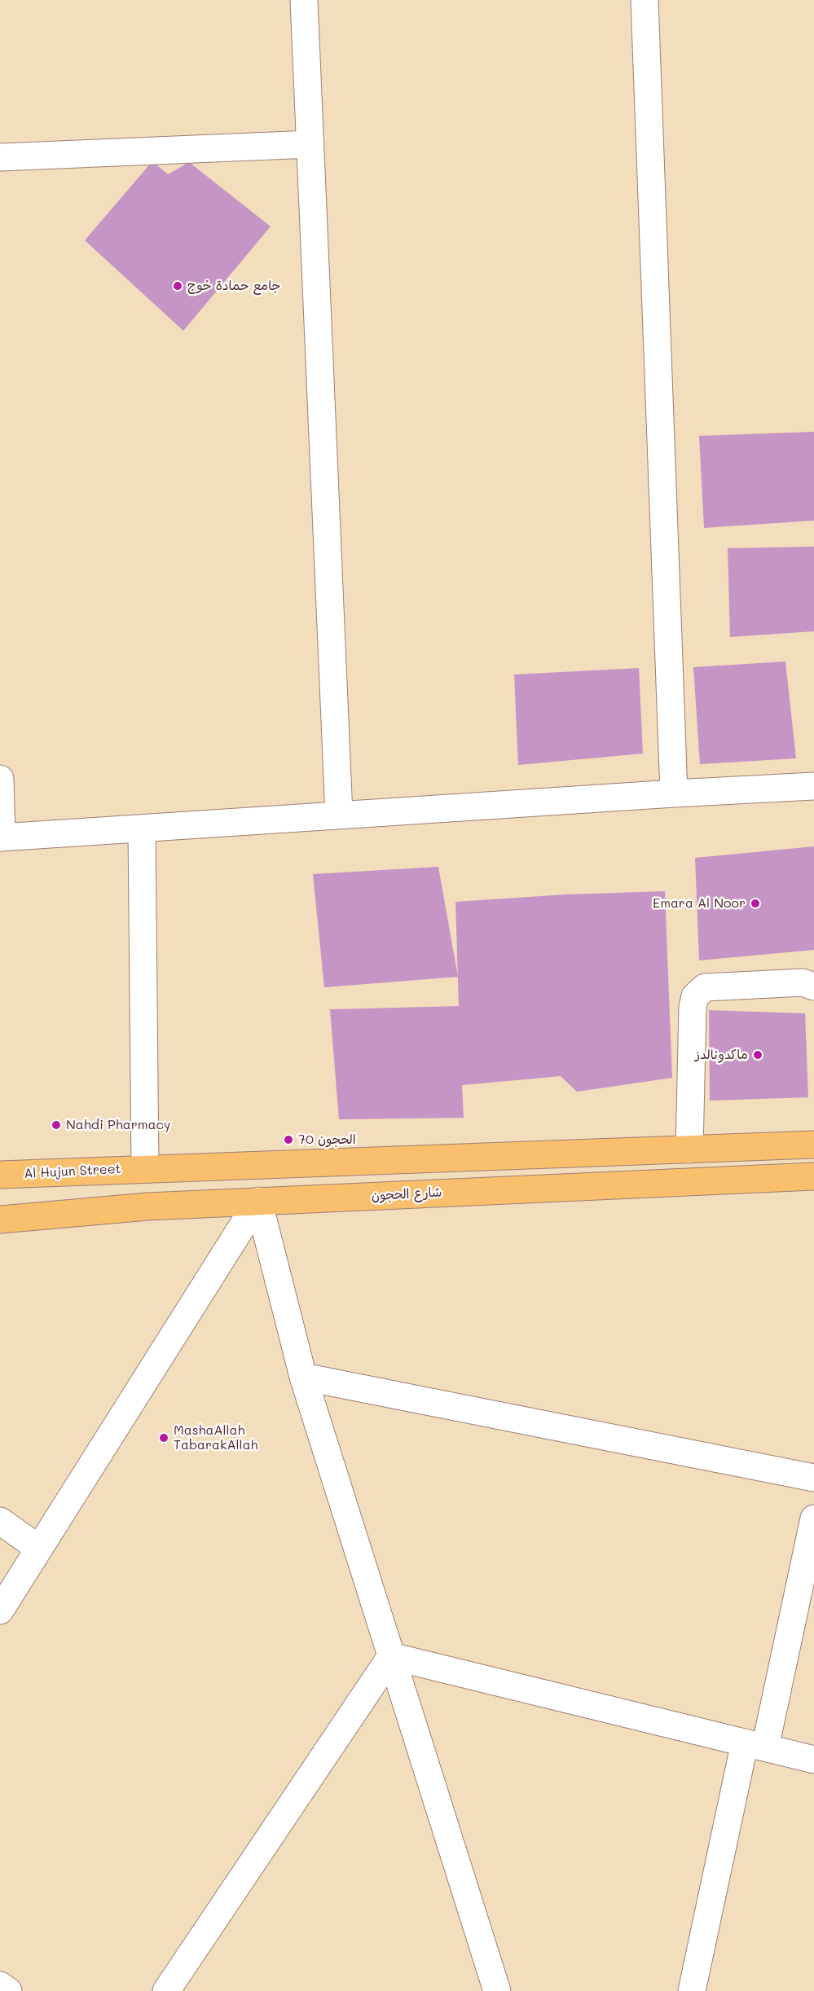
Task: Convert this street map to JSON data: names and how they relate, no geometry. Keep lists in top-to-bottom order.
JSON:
{
  "streets": {
    "main road": ["Al Hujun Street", "شارع الحجون"]
  },
  "places": [
    "جامع حمادة خوج",
    "Emara Al Noor",
    "ماكدونالدز",
    "Nahdi Pharmacy",
    "الحجون 70",
    "MashaAllah TabarakAllah"
  ]
}
